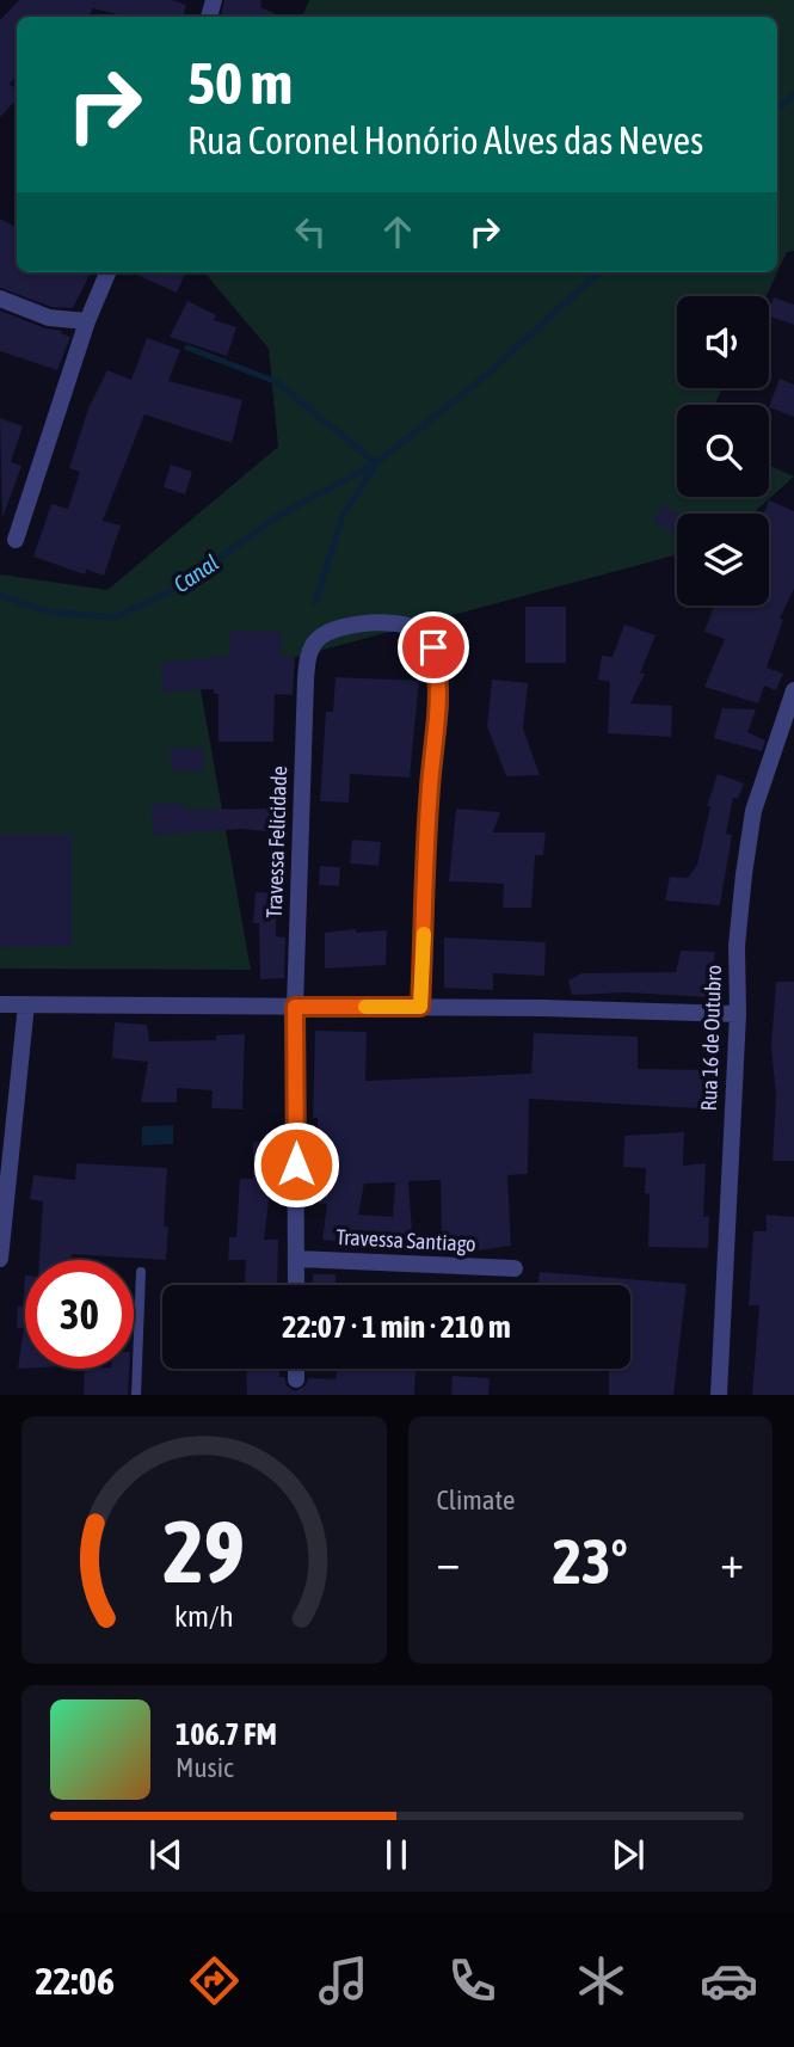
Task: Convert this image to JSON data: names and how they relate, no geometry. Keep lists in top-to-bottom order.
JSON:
{
  "streets": {
    "street": ["Travessa Felicidade", "Rua 16 de Outubro", "Travessa Santiago"]
  },
  "crossings": [
    ["Travessa Felicidade", "Travessa Santiago"]
  ],
  "water": ["Canal"],
  "page": {
    "turn": ["50 m", "Rua Coronel Honório Alves das Neves"],
    "limit": "30",
    "trip": "22:07 · 1 min · 210 m",
    "tile": "Climate",
    "heat": ["−", "23°", "+"],
    "song": ["106.7 FM", "Music"],
    "tabs": "22:06",
    "gauge": ["29", "km/h"]
  }
}
